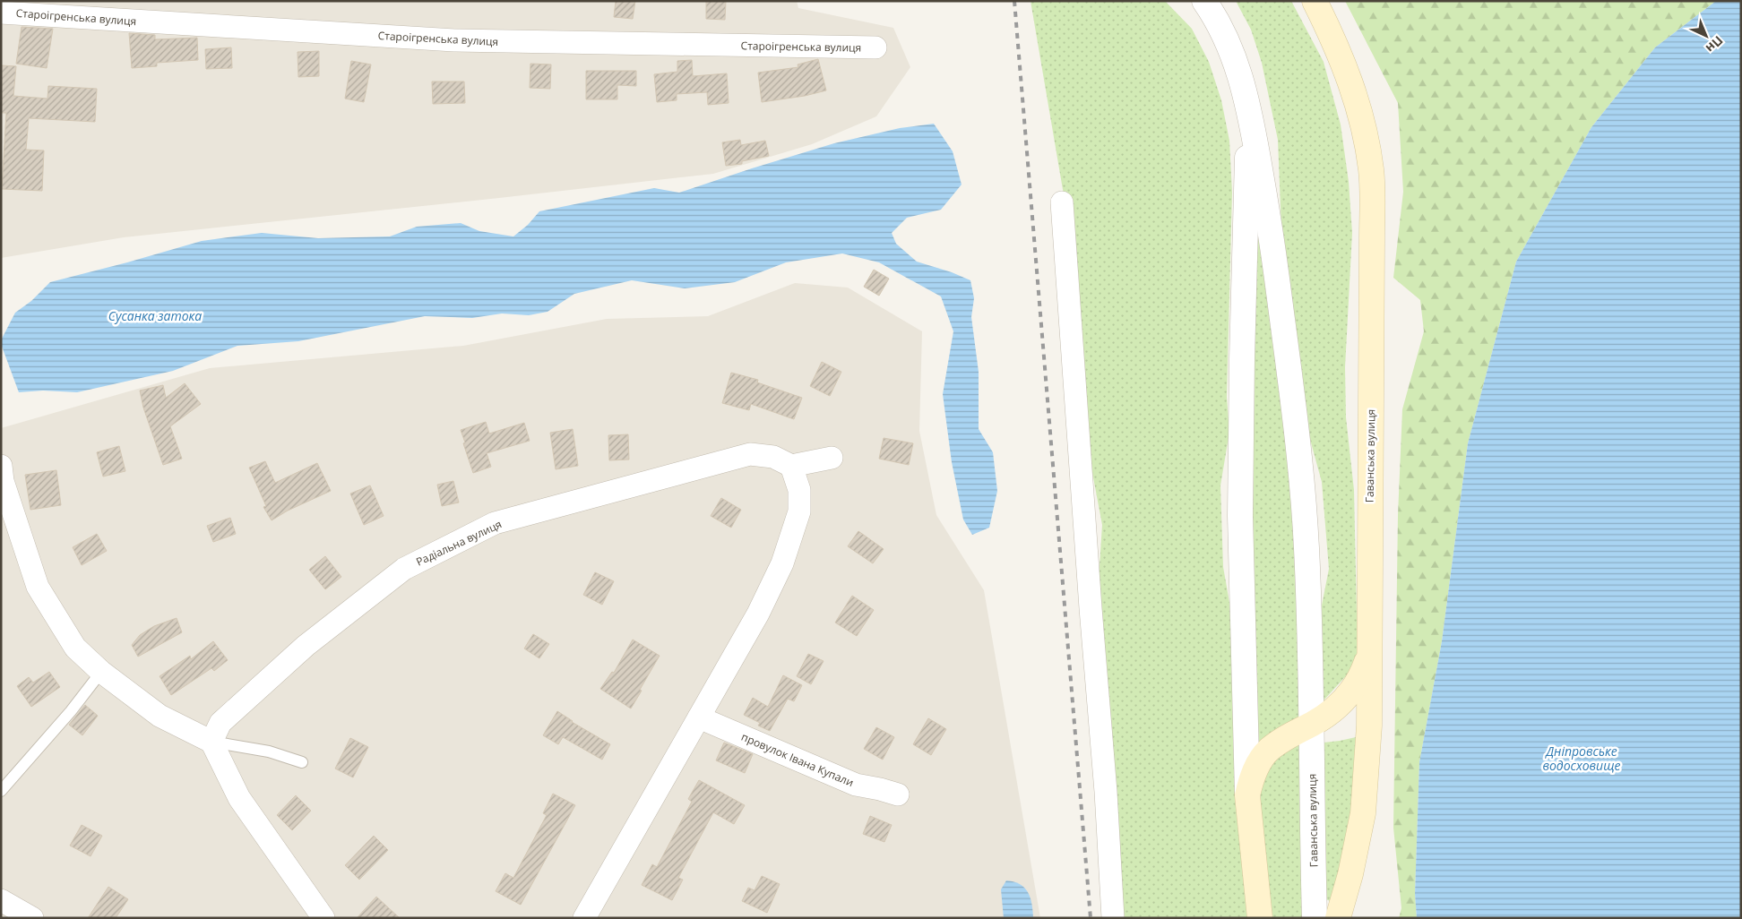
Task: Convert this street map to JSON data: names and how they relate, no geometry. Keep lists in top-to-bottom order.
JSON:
{
  "streets": {
    "main road": ["Гаванська вулиця"],
    "street": ["Староігренська вулиця", "Радіальна вулиця", "провулок Івана Купали"]
  },
  "water": ["Сусанка затока", "Дніпровське водосховище"],
  "north": "bottom right"
}
